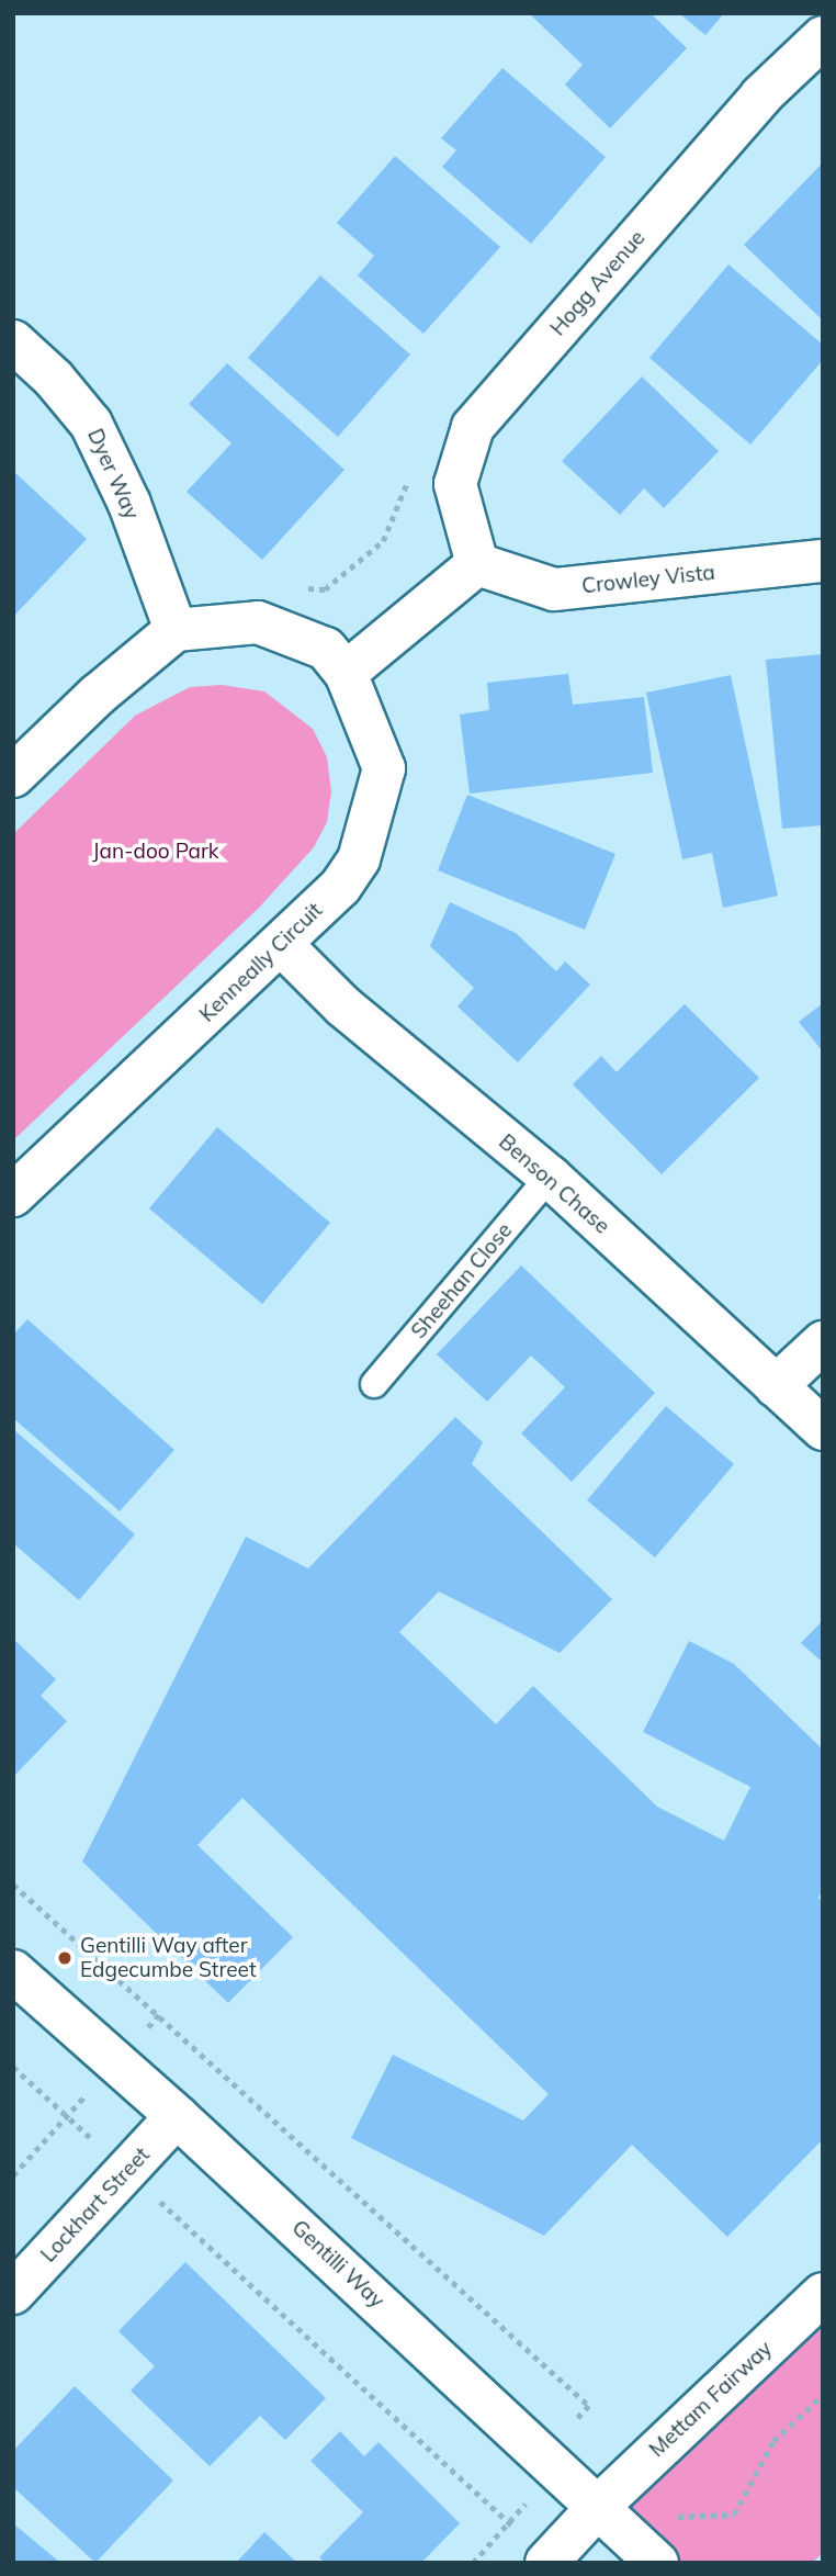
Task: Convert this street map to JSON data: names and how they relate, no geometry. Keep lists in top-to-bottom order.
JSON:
{
  "streets": {
    "street": [
      "Hogg Avenue",
      "Dyer Way",
      "Crowley Vista",
      "Kenneally Circuit",
      "Benson Chase",
      "Lockhart Street",
      "Gentilli Way",
      "Mettam Fairway"
    ],
    "lane": ["Sheehan Close"]
  },
  "crossings": [
    ["Dyer Way", "Kenneally Circuit"],
    ["Kenneally Circuit", "Benson Chase"],
    ["Benson Chase", "Sheehan Close"],
    ["Lockhart Street", "Gentilli Way"],
    ["Gentilli Way", "Mettam Fairway"]
  ],
  "parks": ["Jan-doo Park"],
  "places": ["Gentilli Way after Edgecumbe Street"]
}
